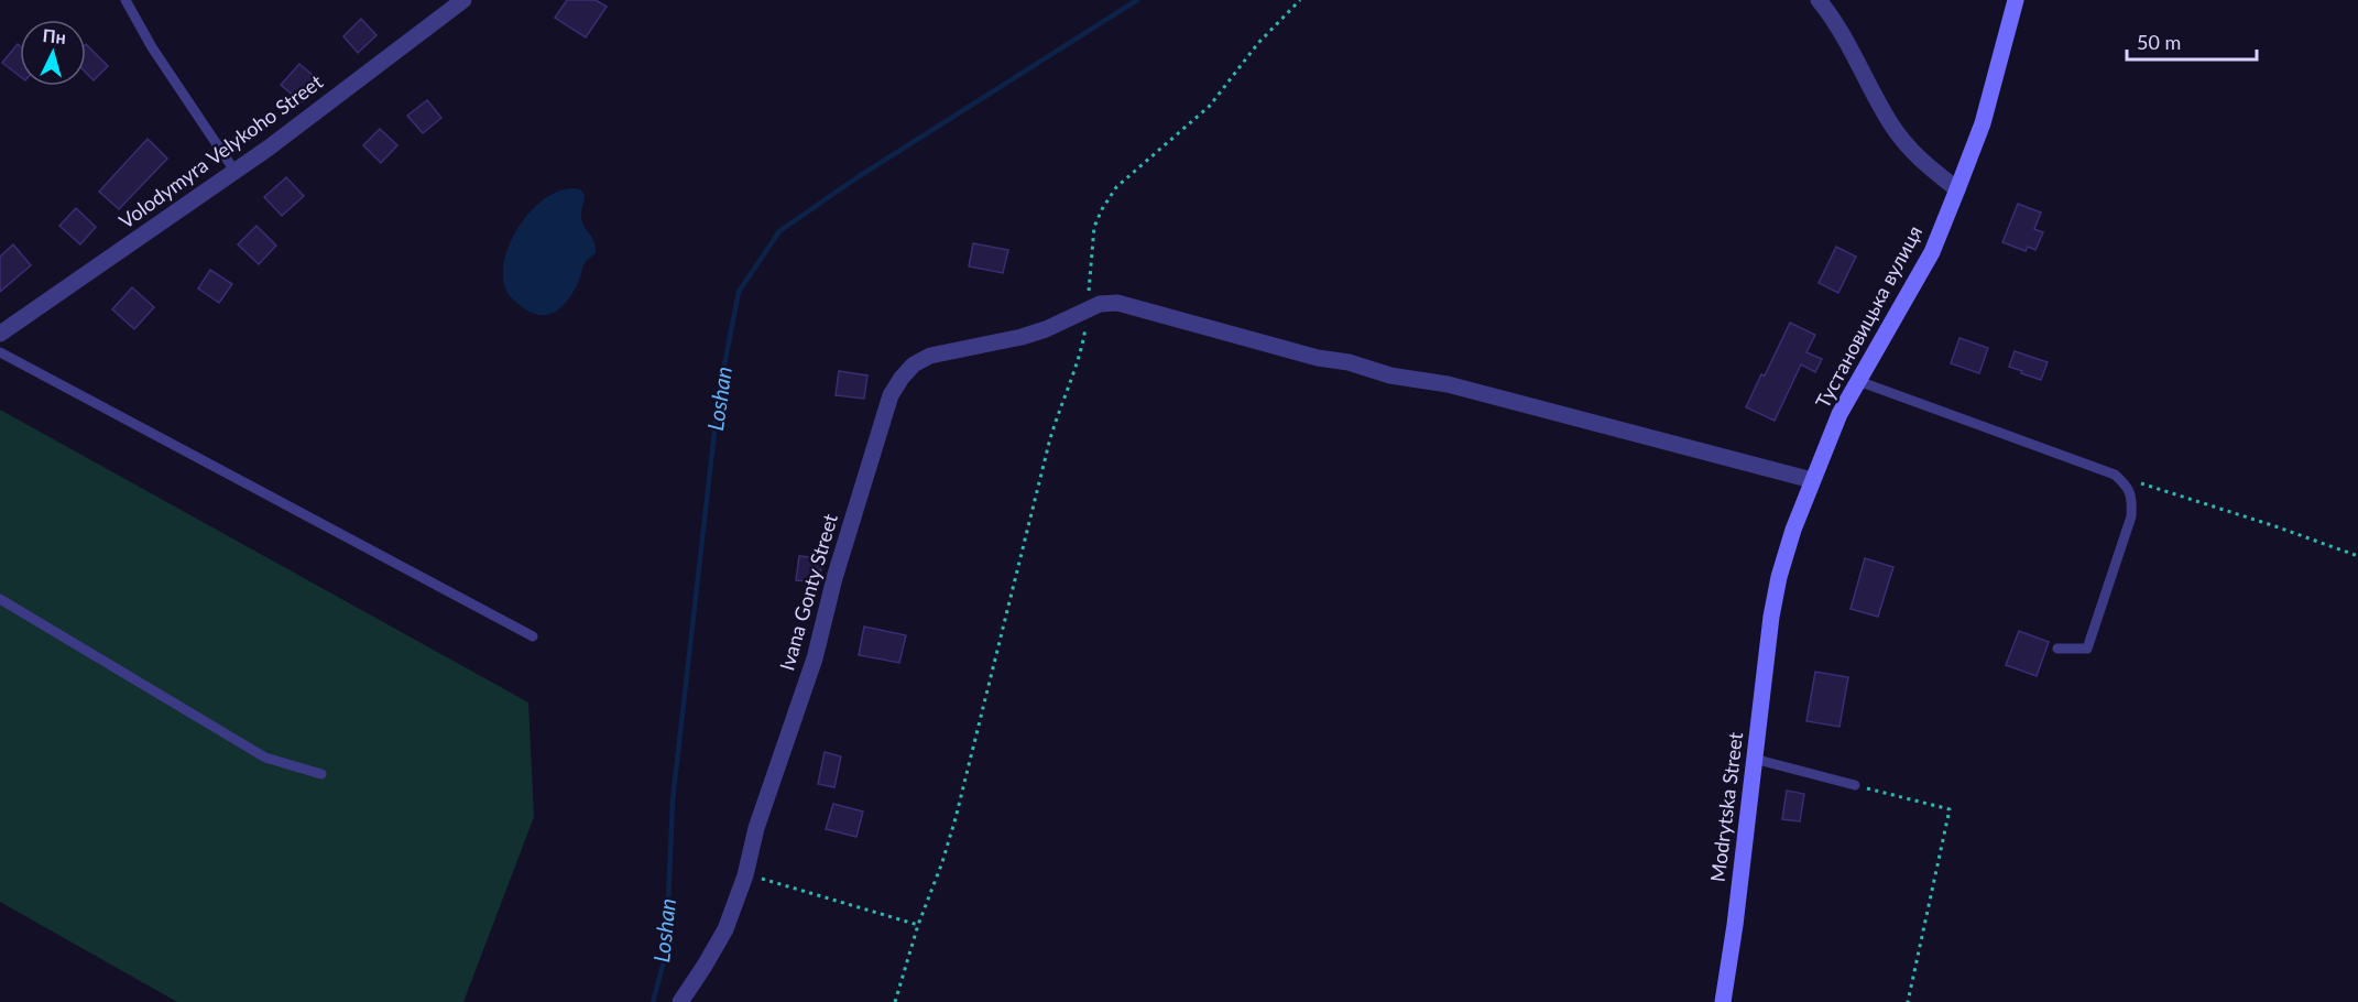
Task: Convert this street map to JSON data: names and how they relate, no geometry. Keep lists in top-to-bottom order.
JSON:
{
  "streets": {
    "street": [
      "Volodymyra Velykoho Street",
      "Тустановицька вулиця",
      "Ivana Gonty Street",
      "Modrytska Street"
    ]
  },
  "crossings": [
    ["Тустановицька вулиця", "Ivana Gonty Street"],
    ["Тустановицька вулиця", "Modrytska Street"]
  ],
  "water": ["Loshan"],
  "scale_bar": "50 m",
  "north": "top"
}
